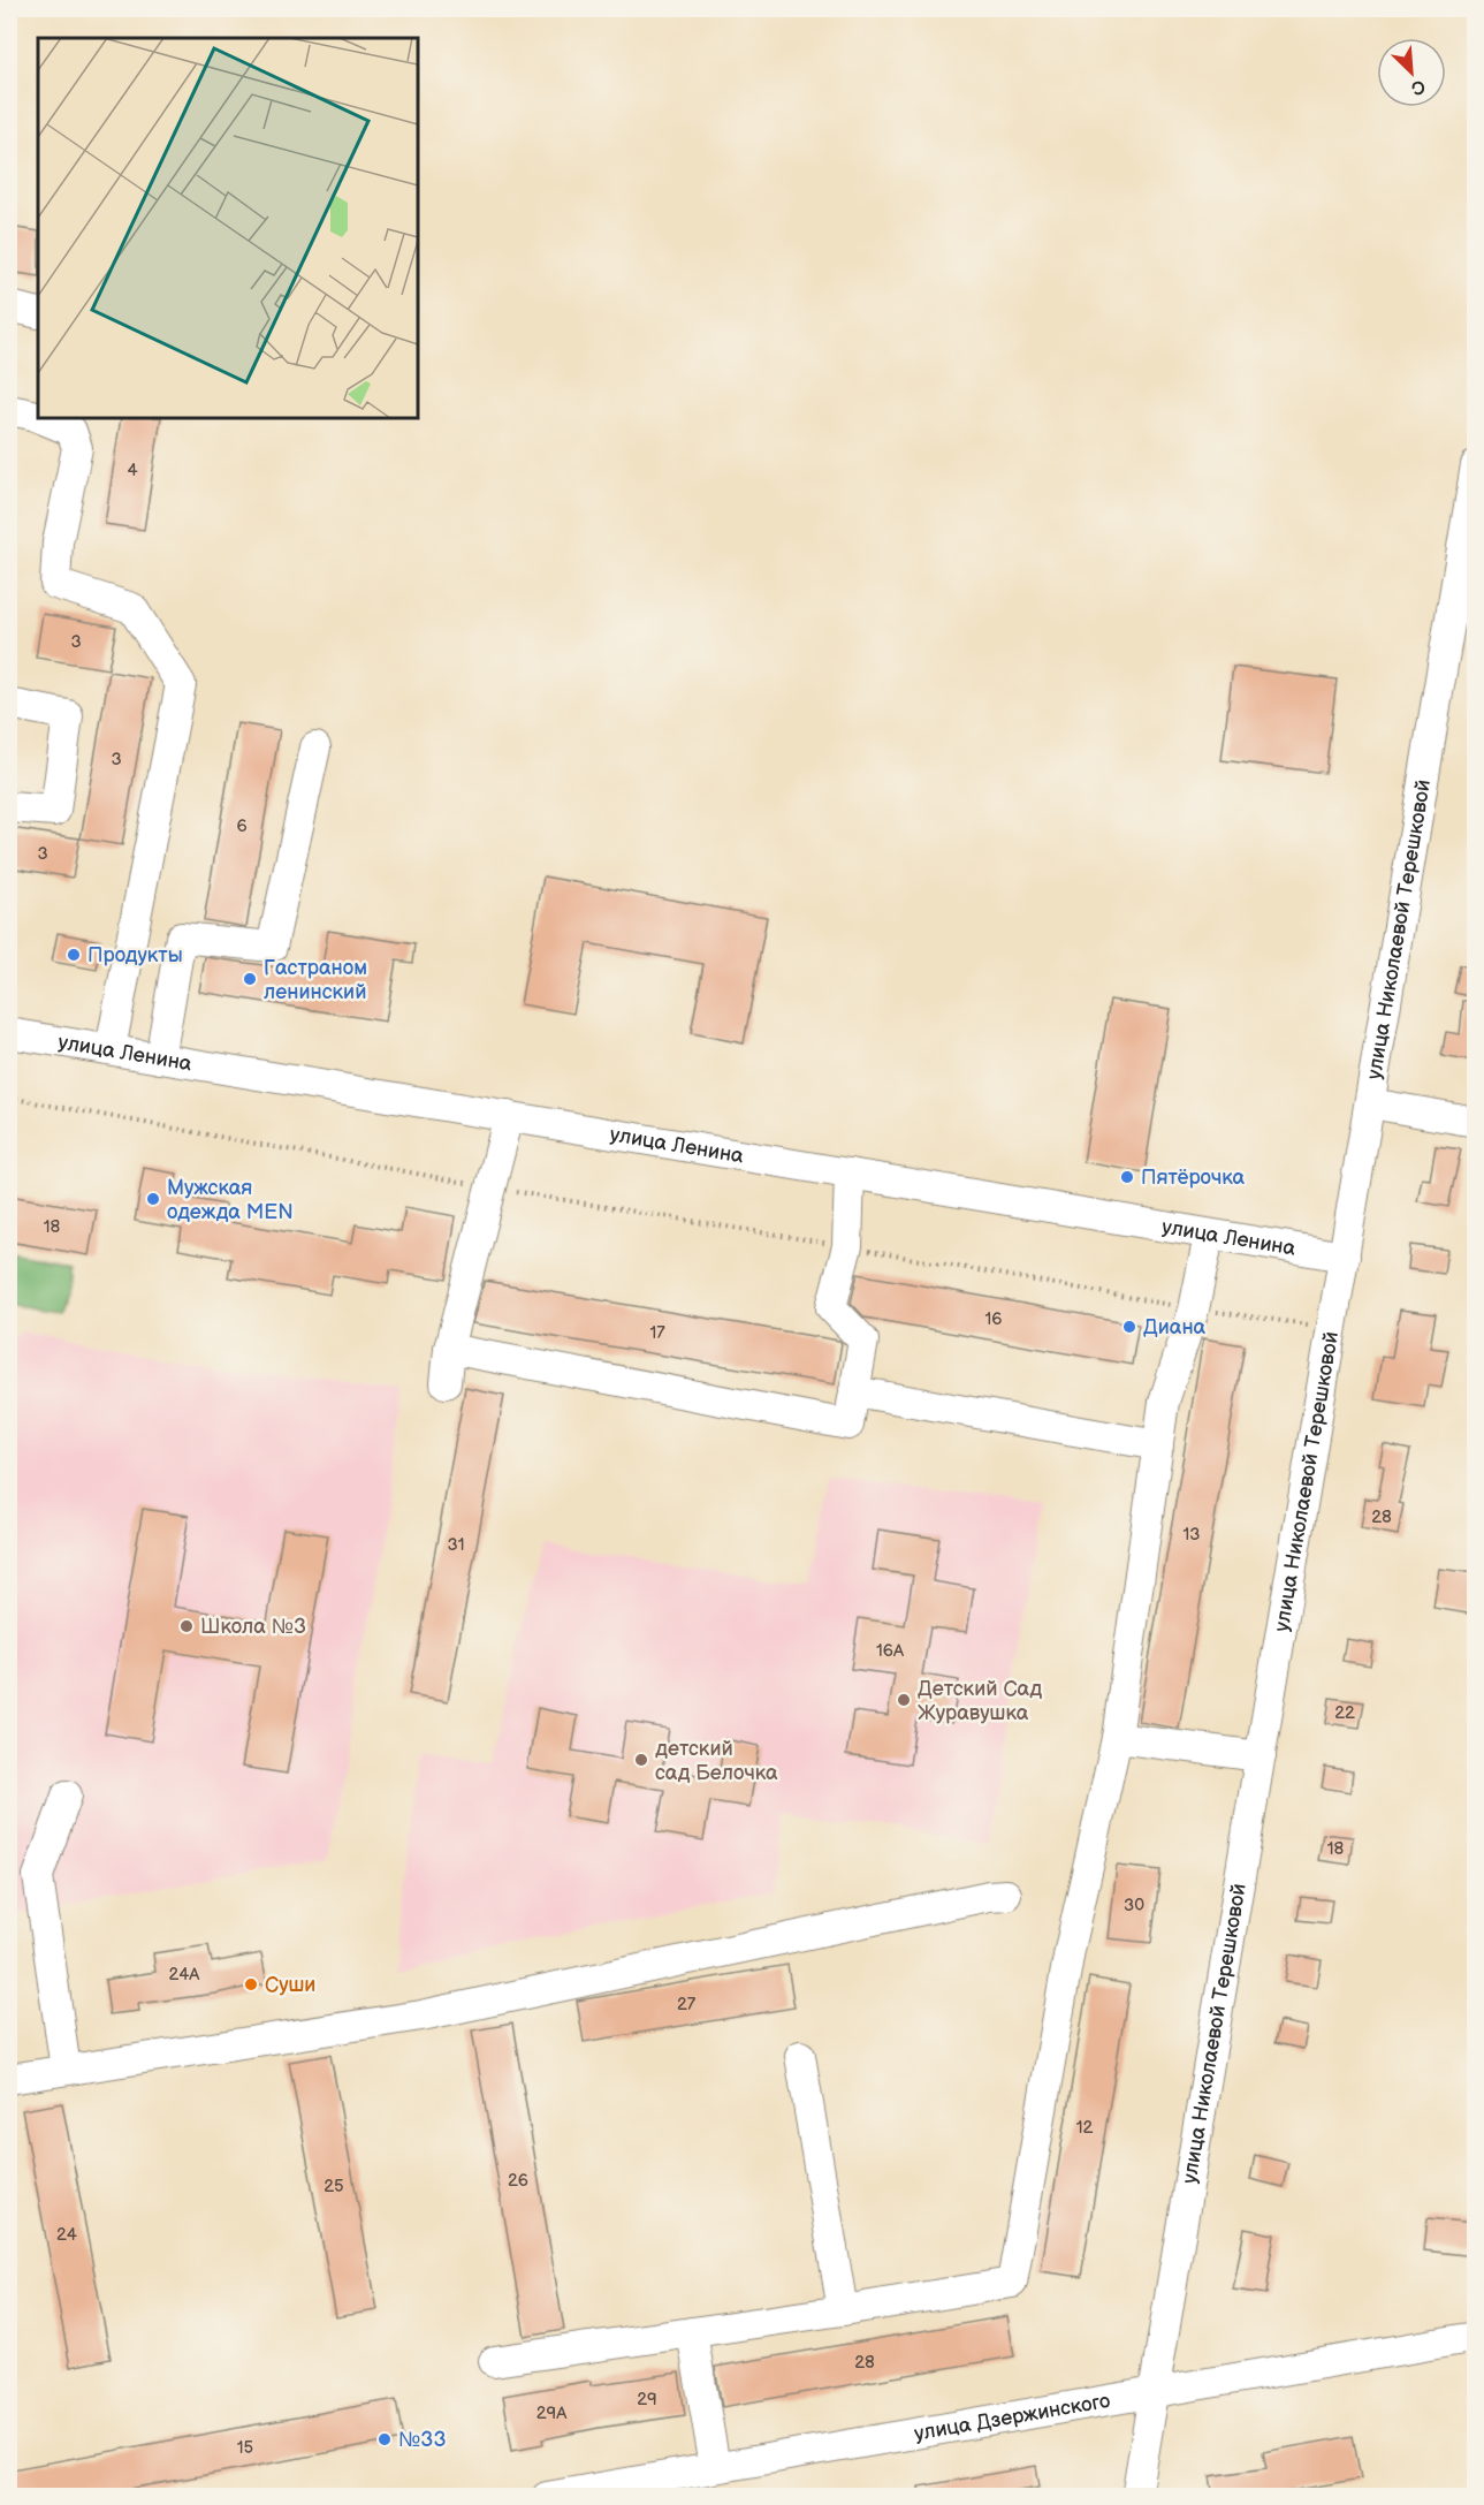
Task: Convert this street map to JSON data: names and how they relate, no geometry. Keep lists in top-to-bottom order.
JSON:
{
  "streets": {
    "street": ["улица Николаевой Терешковой", "улица Ленина", "улица Дзержинского"]
  },
  "crossings": [
    ["улица Николаевой Терешковой", "улица Ленина"],
    ["улица Николаевой Терешковой", "улица Дзержинского"]
  ],
  "places": [
    "Продукты",
    "Гастраном ленинский",
    "Пятёрочка",
    "Мужская одежда MEN",
    "Диана",
    "Школа №3",
    "Детский Сад Журавушка",
    "детский сад Белочка",
    "Суши",
    "№33"
  ],
  "house_numbers": [
    "4",
    "3",
    "3",
    "6",
    "3",
    "18",
    "16",
    "17",
    "28",
    "13",
    "31",
    "16А",
    "22",
    "18",
    "30",
    "24А",
    "27",
    "12",
    "26",
    "25",
    "24",
    "28",
    "29",
    "29А",
    "15"
  ],
  "north": "bottom right"
}
